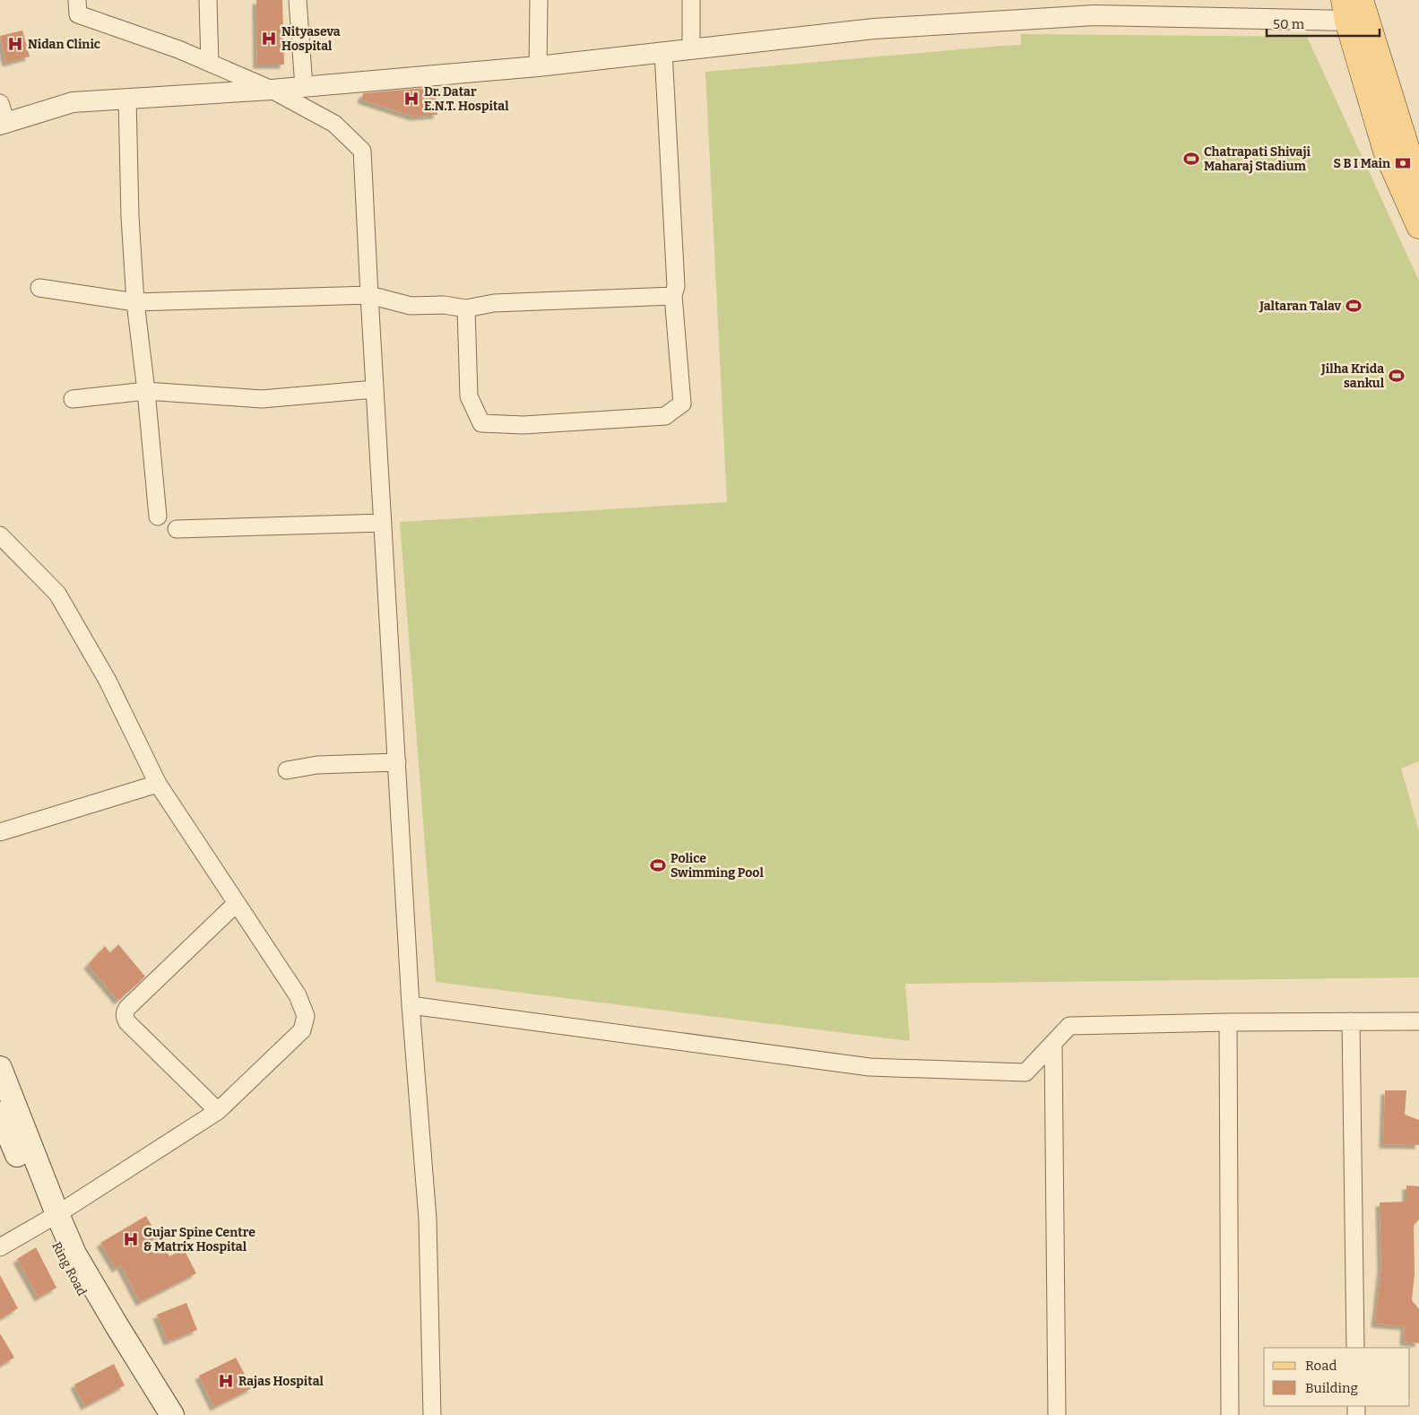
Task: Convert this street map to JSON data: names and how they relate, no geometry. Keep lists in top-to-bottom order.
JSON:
{
  "streets": {
    "main road": ["Ring Road"]
  },
  "places": {
    "hospital": [
      "Nityaseva Hospital",
      "Nidan Clinic",
      "Dr. Datar E.N.T. Hospital",
      "Gujar Spine Centre & Matrix Hospital",
      "Rajas Hospital"
    ],
    "sports": [
      "Chatrapati Shivaji Maharaj Stadium",
      "Jaltaran Talav",
      "Jilha Krida sankul",
      "Police Swimming Pool"
    ],
    "bank": ["S B I Main"]
  },
  "legend": ["Road", "Building"],
  "scale_bar": "50 m"
}
